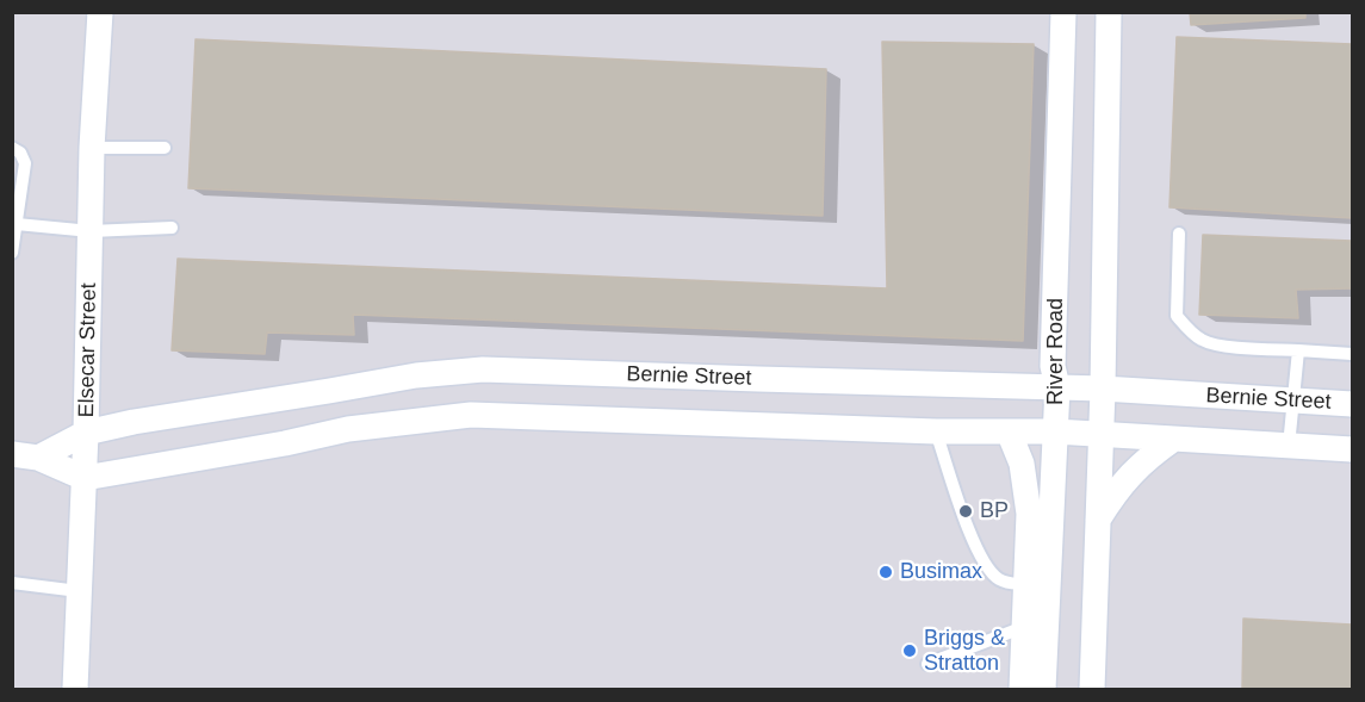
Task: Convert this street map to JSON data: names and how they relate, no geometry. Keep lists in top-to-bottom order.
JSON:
{
  "streets": {
    "street": ["Elsecar Street", "River Road", "Bernie Street"]
  },
  "crossings": [
    ["Elsecar Street", "Bernie Street"],
    ["River Road", "Bernie Street"]
  ],
  "places": ["BP", "Busimax", "Briggs & Stratton"]
}
